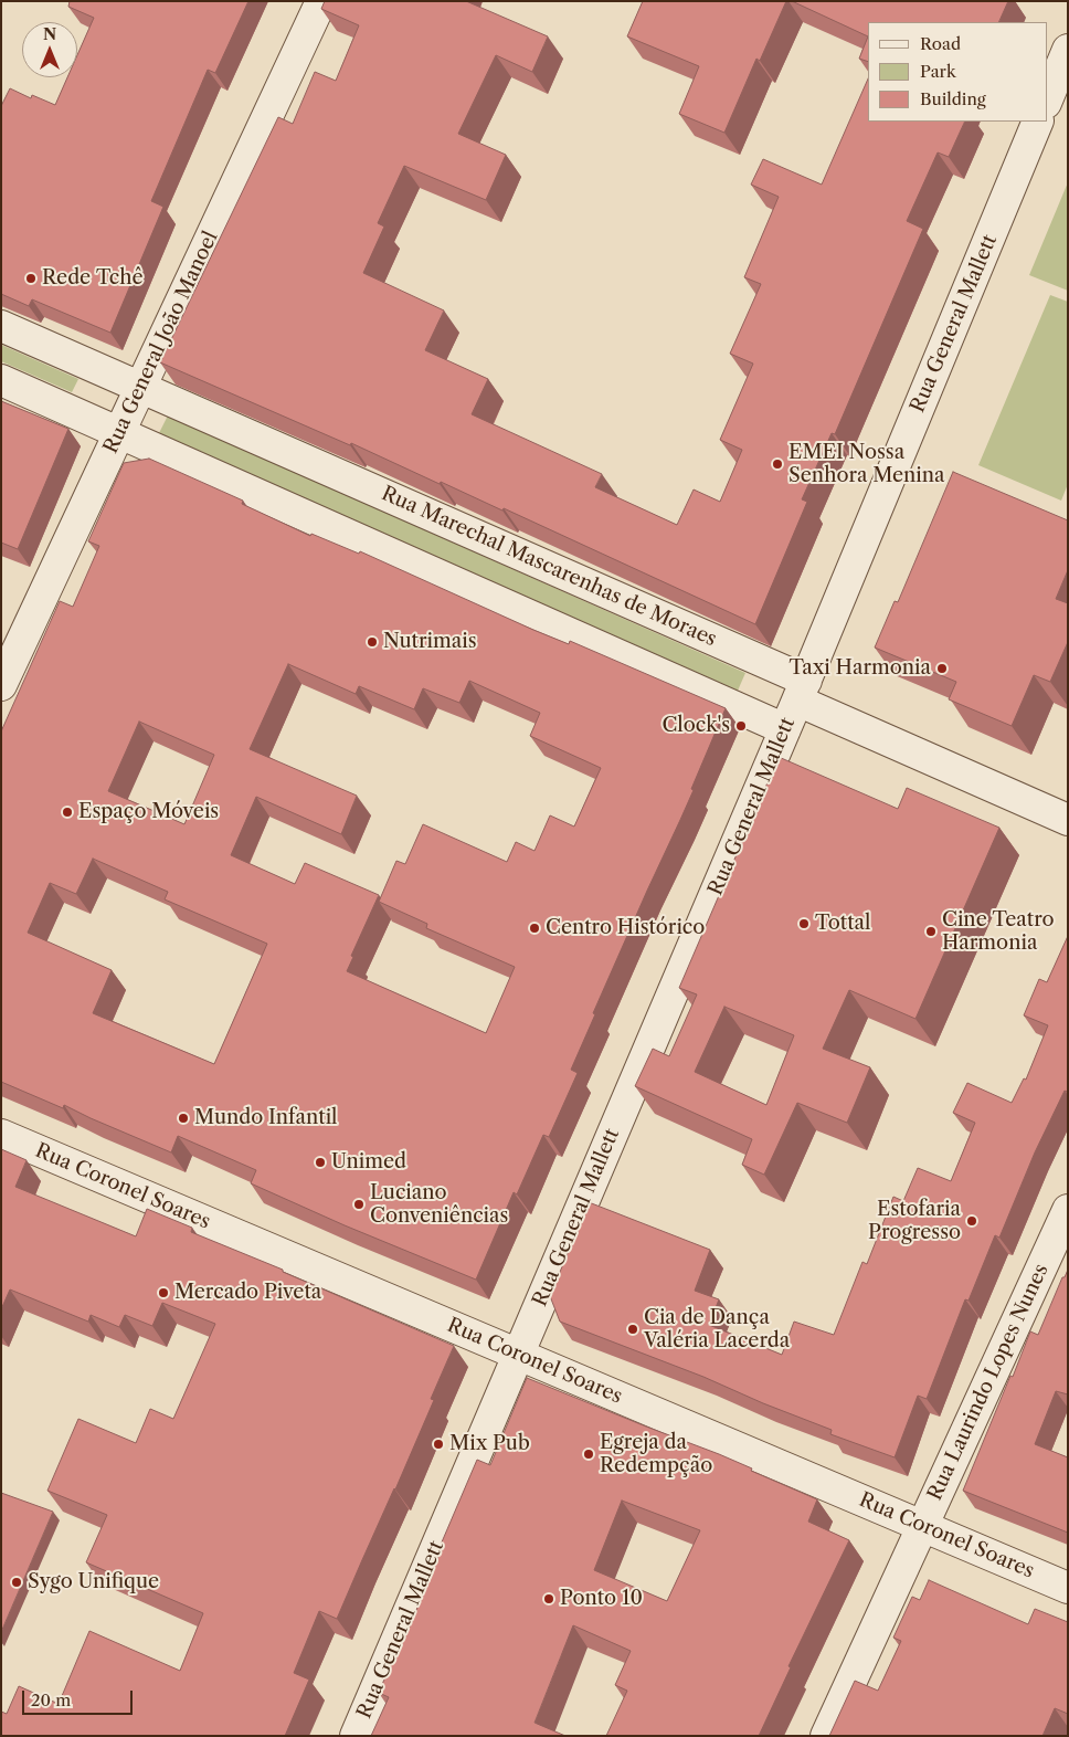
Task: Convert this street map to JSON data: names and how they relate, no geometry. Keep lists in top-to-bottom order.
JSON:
{
  "streets": {
    "street": [
      "Rua General Mallett",
      "Rua General João Manoel",
      "Rua Marechal Mascarenhas de Moraes",
      "Rua Coronel Soares",
      "Rua Laurindo Lopes Nunes"
    ]
  },
  "crossings": [
    ["Rua General Mallett", "Rua Marechal Mascarenhas de Moraes"],
    ["Rua General Mallett", "Rua Coronel Soares"],
    ["Rua General João Manoel", "Rua Marechal Mascarenhas de Moraes"],
    ["Rua Coronel Soares", "Rua Laurindo Lopes Nunes"]
  ],
  "places": [
    "Rede Tchê",
    "EMEI Nossa Senhora Menina",
    "Nutrimais",
    "Taxi Harmonia",
    "Clock's",
    "Espaço Móveis",
    "Tottal",
    "Centro Histórico",
    "Cine Teatro Harmonia",
    "Mundo Infantil",
    "Unimed",
    "Luciano Conveniências",
    "Estofaria Progresso",
    "Mercado Piveta",
    "Cia de Dança Valéria Lacerda",
    "Mix Pub",
    "Egreja da Redempção",
    "Sygo Unifique",
    "Ponto 10"
  ],
  "legend": ["Road", "Park", "Building"],
  "scale_bar": "20 m",
  "north": "top"
}
